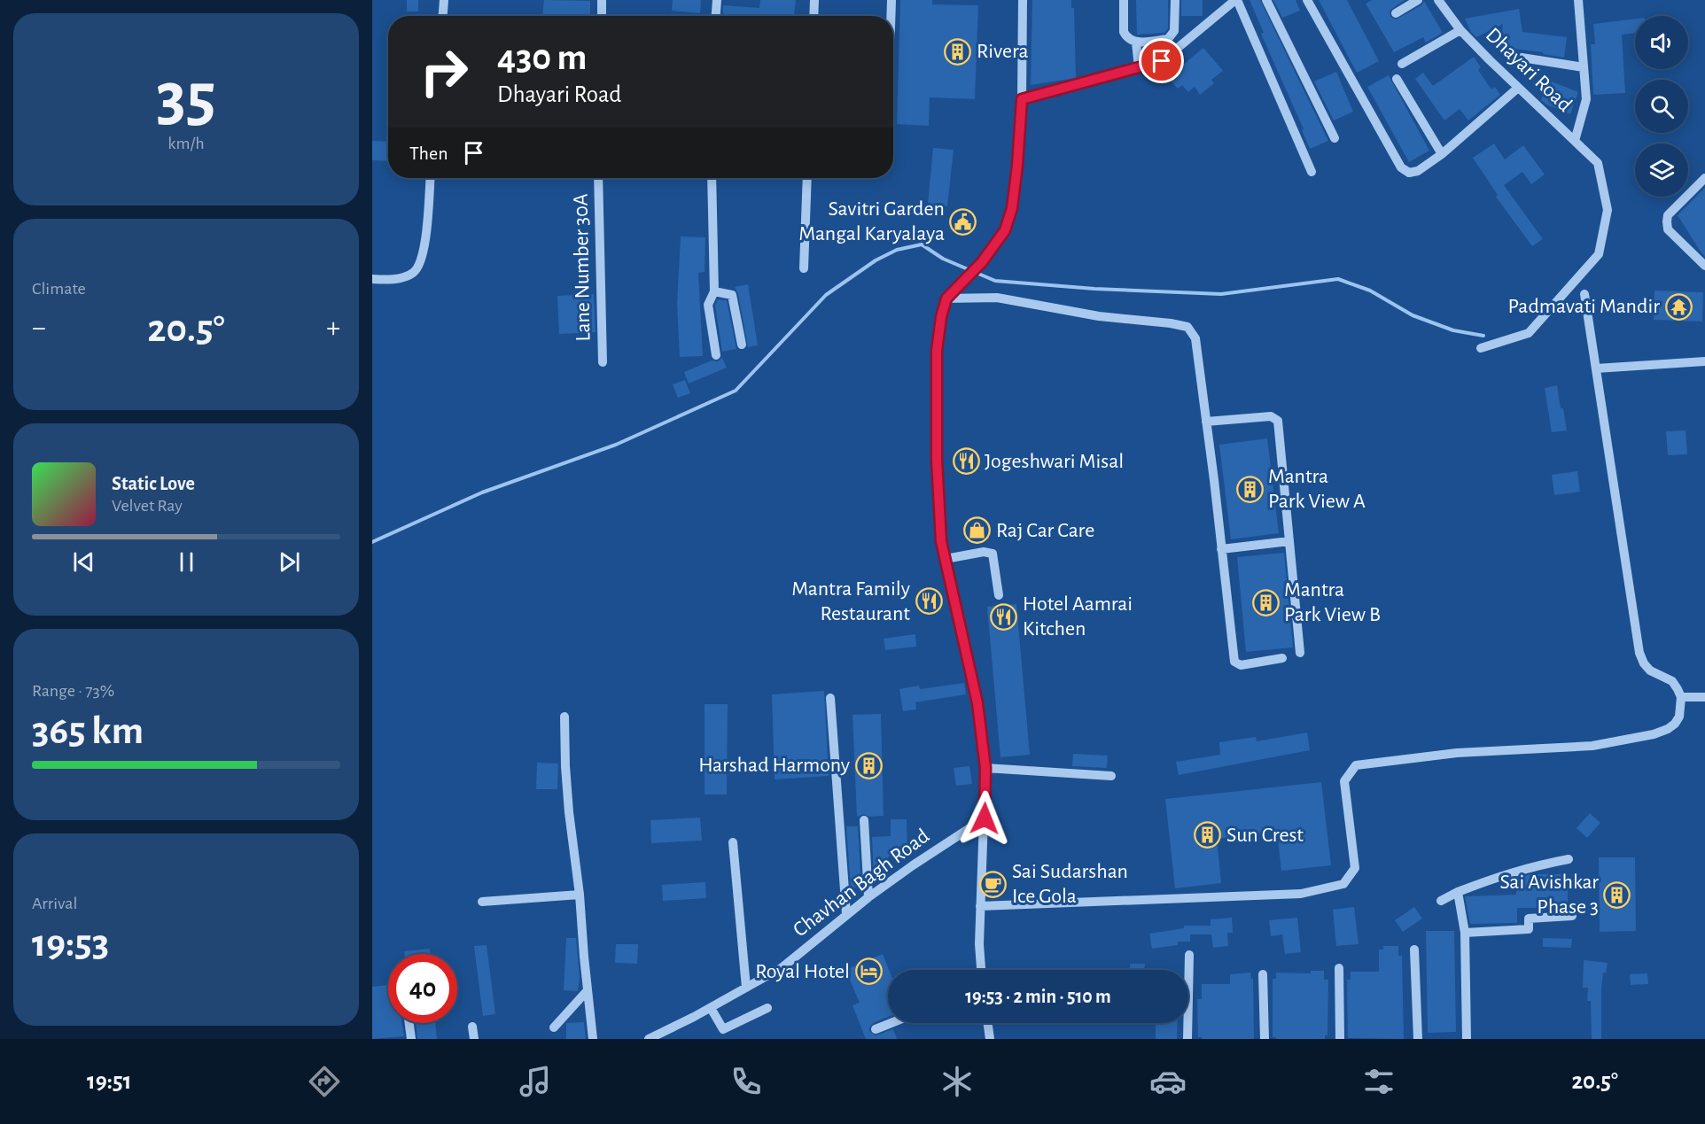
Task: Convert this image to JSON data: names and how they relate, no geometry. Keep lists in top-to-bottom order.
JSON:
{
  "streets": {
    "street": ["Dhayari Road", "Lane Number 30A", "Chavhan Bagh Road"]
  },
  "places": {
    "building": [
      "Rivera",
      "Mantra Park View A",
      "Mantra Park View B",
      "Harshad Harmony",
      "Sun Crest",
      "Sai Avishkar Phase 3"
    ],
    "public building": ["Savitri Garden Mangal Karyalaya"],
    "temple": ["Padmavati Mandir"],
    "restaurant": ["Jogeshwari Misal", "Mantra Family Restaurant", "Hotel Aamrai Kitchen"],
    "shop": ["Raj Car Care"],
    "cafe": ["Sai Sudarshan Ice Gola"],
    "hotel": ["Royal Hotel"]
  },
  "page": {
    "tile": [
      ["35", "km/h"],
      "Climate",
      ["Range · 73%", "365 km"],
      ["Arrival", "19:53"]
    ],
    "turn": ["430 m", "Dhayari Road"],
    "then": "Then",
    "heat": ["−", "20.5°", "+"],
    "song": ["Static Love", "Velvet Ray"],
    "limit": "40",
    "trip": "19:53 · 2 min · 510 m",
    "tabs": ["19:51", "20.5°"]
  }
}
